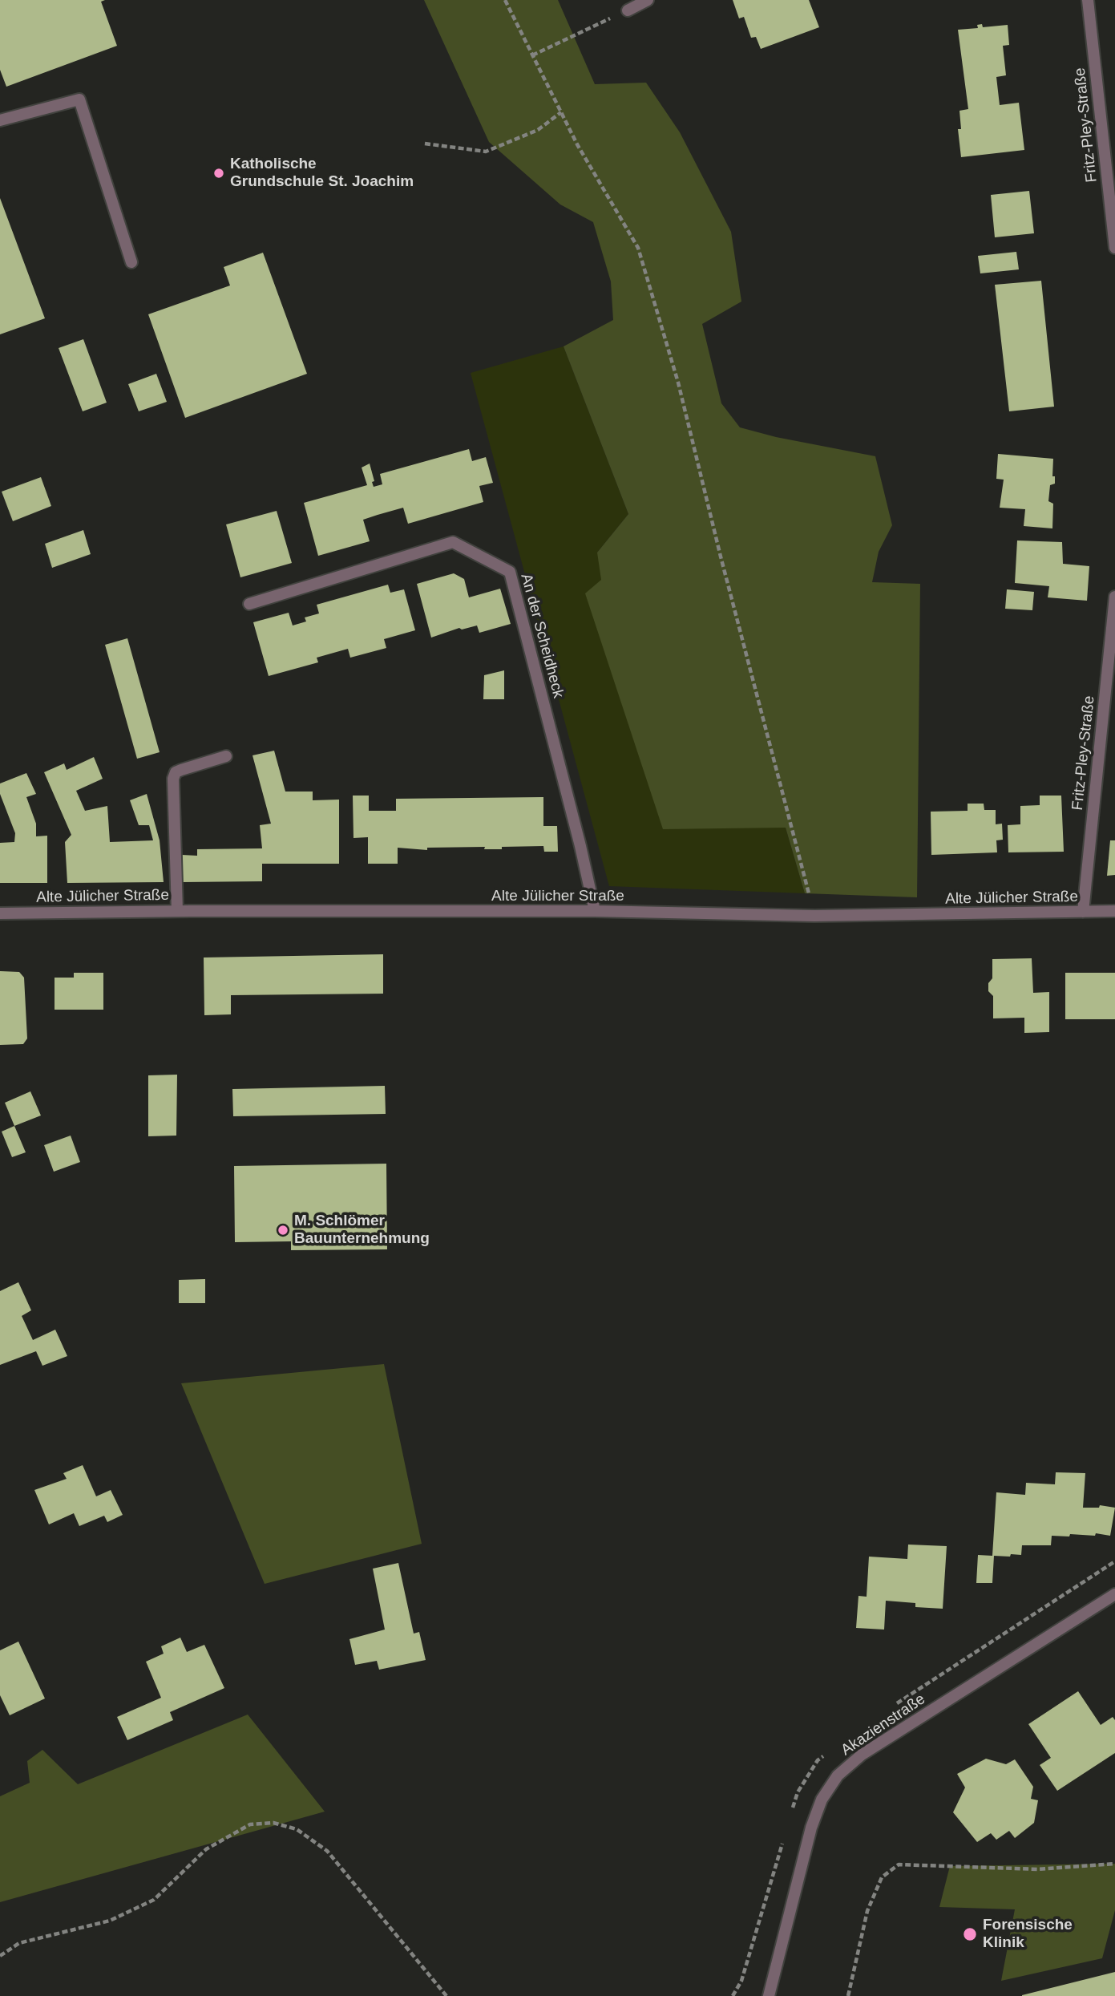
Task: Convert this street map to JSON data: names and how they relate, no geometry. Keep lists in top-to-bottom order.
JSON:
{
  "streets": {
    "street": [
      "Fritz-Pley-Straße",
      "An der Scheidheck",
      "Alte Jülicher Straße",
      "Akazienstraße"
    ]
  },
  "crossings": [
    ["Fritz-Pley-Straße", "Alte Jülicher Straße"],
    ["An der Scheidheck", "Alte Jülicher Straße"]
  ],
  "places": ["Katholische Grundschule St. Joachim", "M. Schlömer Bauunternehmung", "Forensische Klinik"]
}
